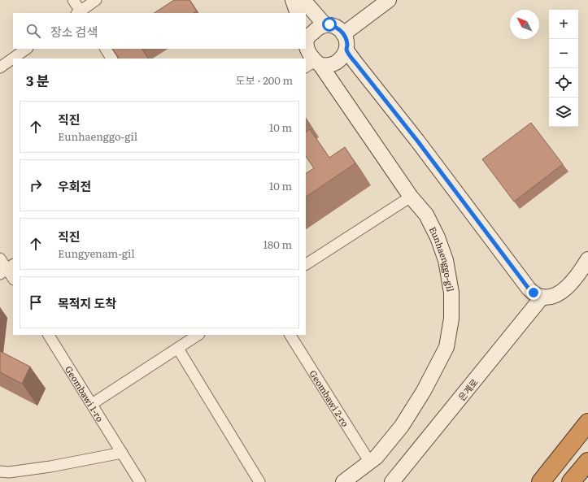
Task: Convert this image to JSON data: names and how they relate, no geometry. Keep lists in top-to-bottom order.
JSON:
{
  "streets": {
    "street": [
      "Eunhaenggo-gil",
      "은계로",
      "Geombawi 1-ro",
      "Geombawi 2-ro"
    ]
  },
  "crossings": [
    ["Eunhaenggo-gil", "Geombawi 2-ro"]
  ],
  "north": "top left",
  "page": {
    "map_buttons": ["+", "−"],
    "search": "장소 검색",
    "heading": ["3 분", "도보 · 200 m"],
    "list": [
      ["직진", "Eunhaenggo-gil", "10 m"],
      ["우회전", "10 m"],
      ["직진", "Eungyenam-gil", "180 m"],
      "목적지 도착"
    ]
  }
}
